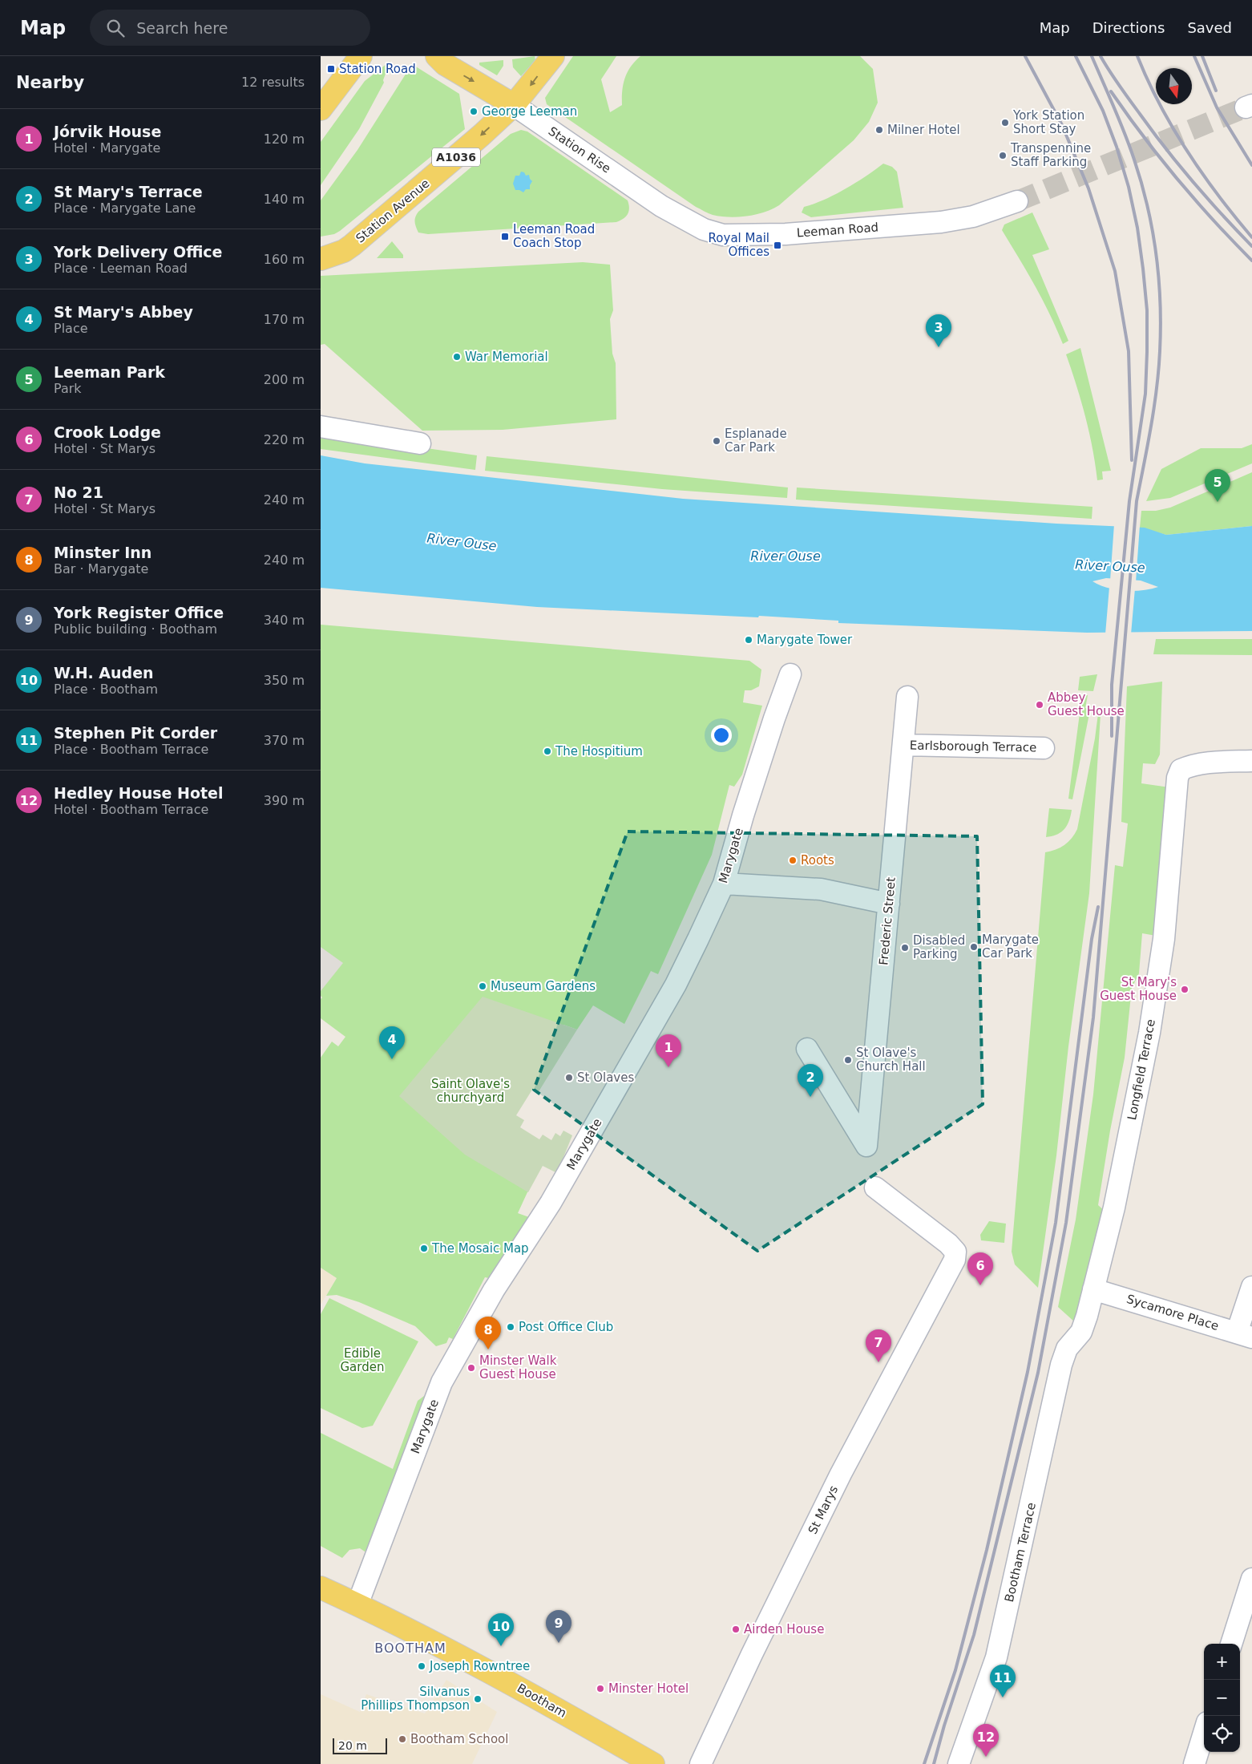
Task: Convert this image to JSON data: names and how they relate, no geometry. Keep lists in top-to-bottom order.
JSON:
{
  "streets": {
    "main road": [
      "Station Rise",
      "A1036",
      "Station Avenue",
      "Bootham"
    ],
    "street": [
      "Leeman Road",
      "Earlsborough Terrace",
      "Marygate",
      "Frederic Street",
      "Longfield Terrace",
      "Sycamore Place",
      "St Marys",
      "Bootham Terrace"
    ]
  },
  "crossings": [
    ["Station Rise", "A1036"],
    ["Station Rise", "Station Avenue"],
    ["Station Rise", "Leeman Road"],
    ["A1036", "Station Avenue"],
    ["Earlsborough Terrace", "Frederic Street"],
    ["Marygate", "Bootham"],
    ["Longfield Terrace", "Sycamore Place"],
    ["Longfield Terrace", "Bootham Terrace"]
  ],
  "one_way": ["Station Avenue"],
  "districts": ["BOOTHAM"],
  "water": ["River Ouse"],
  "parks": ["Saint Olave's churchyard", "Edible Garden"],
  "places": {
    "transit": ["Station Road", "Leeman Road Coach Stop", "Royal Mail Offices"],
    "other": [
      "George Leeman",
      "York Station Short Stay",
      "Milner Hotel",
      "Transpennine Staff Parking",
      "War Memorial",
      "Esplanade Car Park",
      "Marygate Tower",
      "Abbey Guest House",
      "The Hospitium",
      "Roots",
      "Marygate Car Park",
      "Disabled Parking",
      "Museum Gardens",
      "St Mary's Guest House",
      "St Olave's Church Hall",
      "St Olaves",
      "The Mosaic Map",
      "Post Office Club",
      "Minster Walk Guest House",
      "Airden House",
      "Joseph Rowntree",
      "Minster Hotel",
      "Silvanus Phillips Thompson",
      "Bootham School"
    ]
  },
  "scale_bar": "20 m",
  "north": "bottom",
  "page": {
    "header": "Map",
    "search": "Search here",
    "nav": ["Map", "Directions", "Saved"],
    "heading": ["Nearby", "12 results"],
    "list": [
      {
        "mark": "1",
        "name": "Jórvik House",
        "note": "Hotel · Marygate",
        "value": "120 m"
      },
      {
        "mark": "2",
        "name": "St Mary's Terrace",
        "note": "Place · Marygate Lane",
        "value": "140 m"
      },
      {
        "mark": "3",
        "name": "York Delivery Office",
        "note": "Place · Leeman Road",
        "value": "160 m"
      },
      {
        "mark": "4",
        "name": "St Mary's Abbey",
        "note": "Place",
        "value": "170 m"
      },
      {
        "mark": "5",
        "name": "Leeman Park",
        "note": "Park",
        "value": "200 m"
      },
      {
        "mark": "6",
        "name": "Crook Lodge",
        "note": "Hotel · St Marys",
        "value": "220 m"
      },
      {
        "mark": "7",
        "name": "No 21",
        "note": "Hotel · St Marys",
        "value": "240 m"
      },
      {
        "mark": "8",
        "name": "Minster Inn",
        "note": "Bar · Marygate",
        "value": "240 m"
      },
      {
        "mark": "9",
        "name": "York Register Office",
        "note": "Public building · Bootham",
        "value": "340 m"
      },
      {
        "mark": "10",
        "name": "W.H. Auden",
        "note": "Place · Bootham",
        "value": "350 m"
      },
      {
        "mark": "11",
        "name": "Stephen Pit Corder",
        "note": "Place · Bootham Terrace",
        "value": "370 m"
      },
      {
        "mark": "12",
        "name": "Hedley House Hotel",
        "note": "Hotel · Bootham Terrace",
        "value": "390 m"
      }
    ],
    "pins": [
      "3",
      "5",
      "4",
      "1",
      "2",
      "6",
      "8",
      "7",
      "9",
      "10",
      "11",
      "12"
    ],
    "map_buttons": ["+", "−"],
    "scale": "20 m"
  }
}
